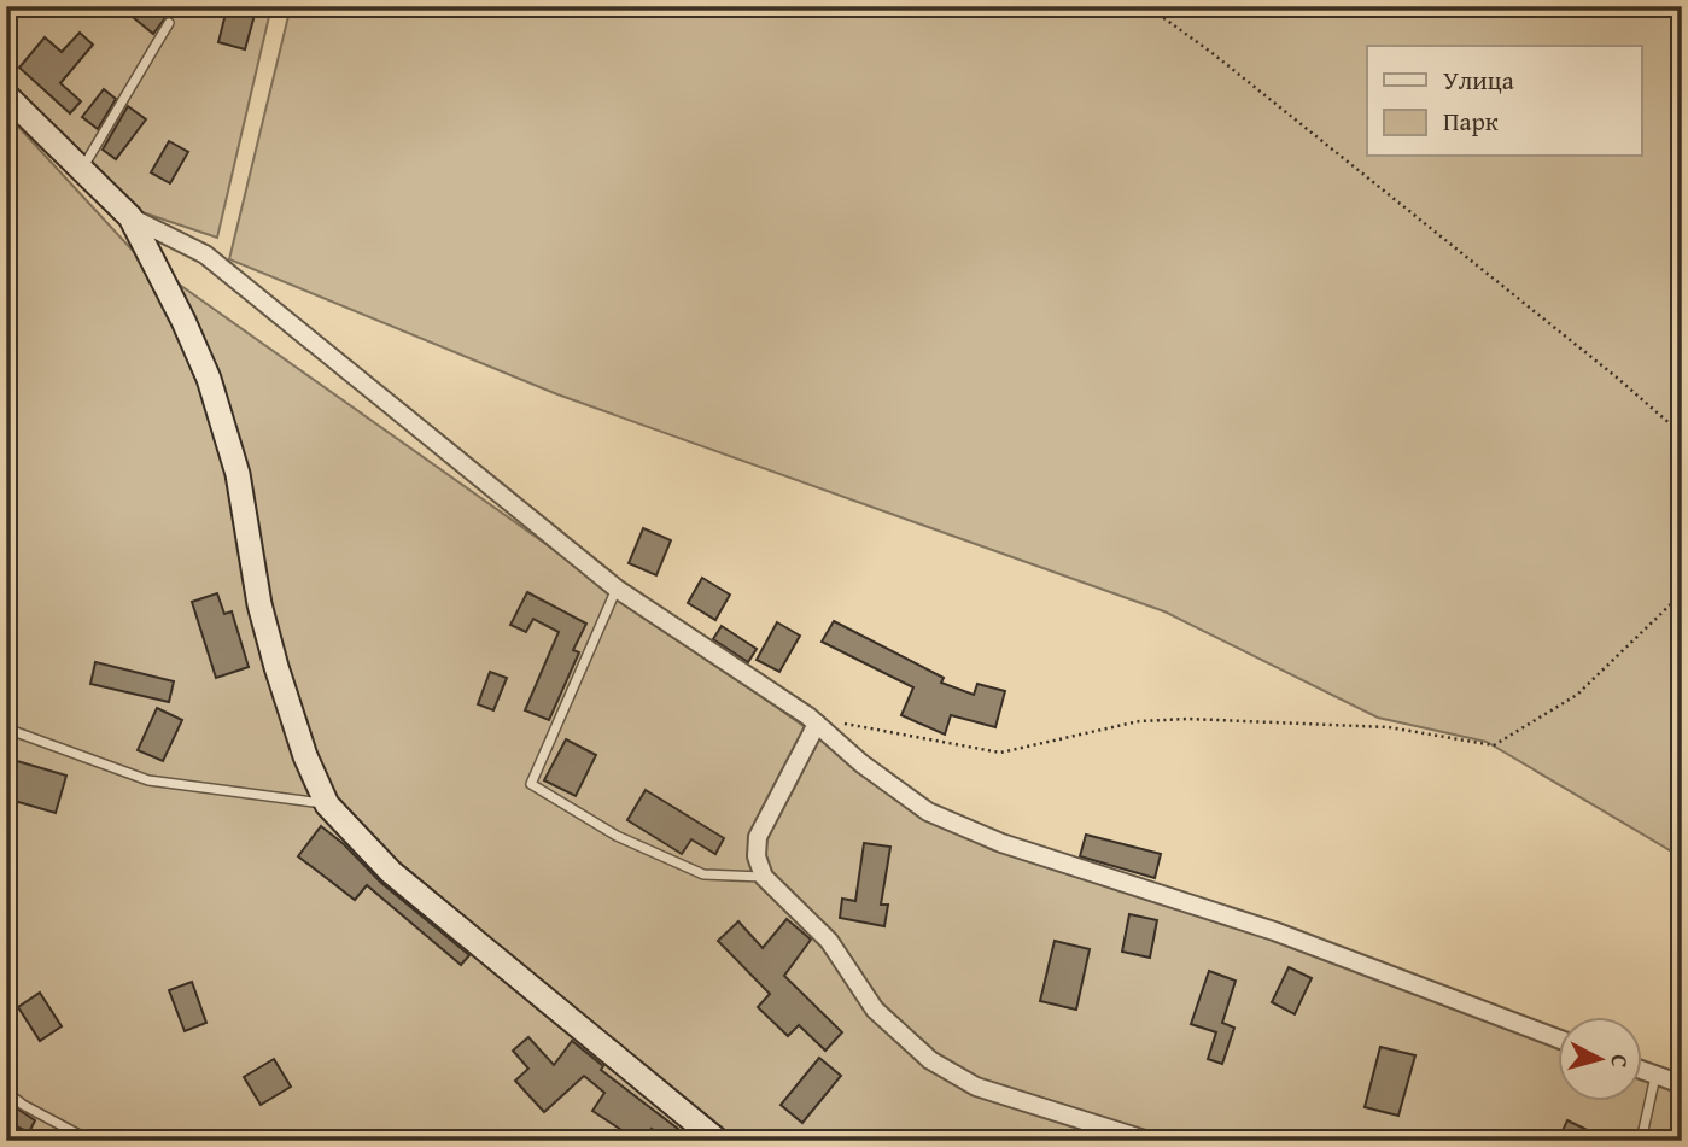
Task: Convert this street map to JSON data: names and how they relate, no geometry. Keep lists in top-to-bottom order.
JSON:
{
  "legend": ["Улица", "Парк"],
  "north": "right"
}
